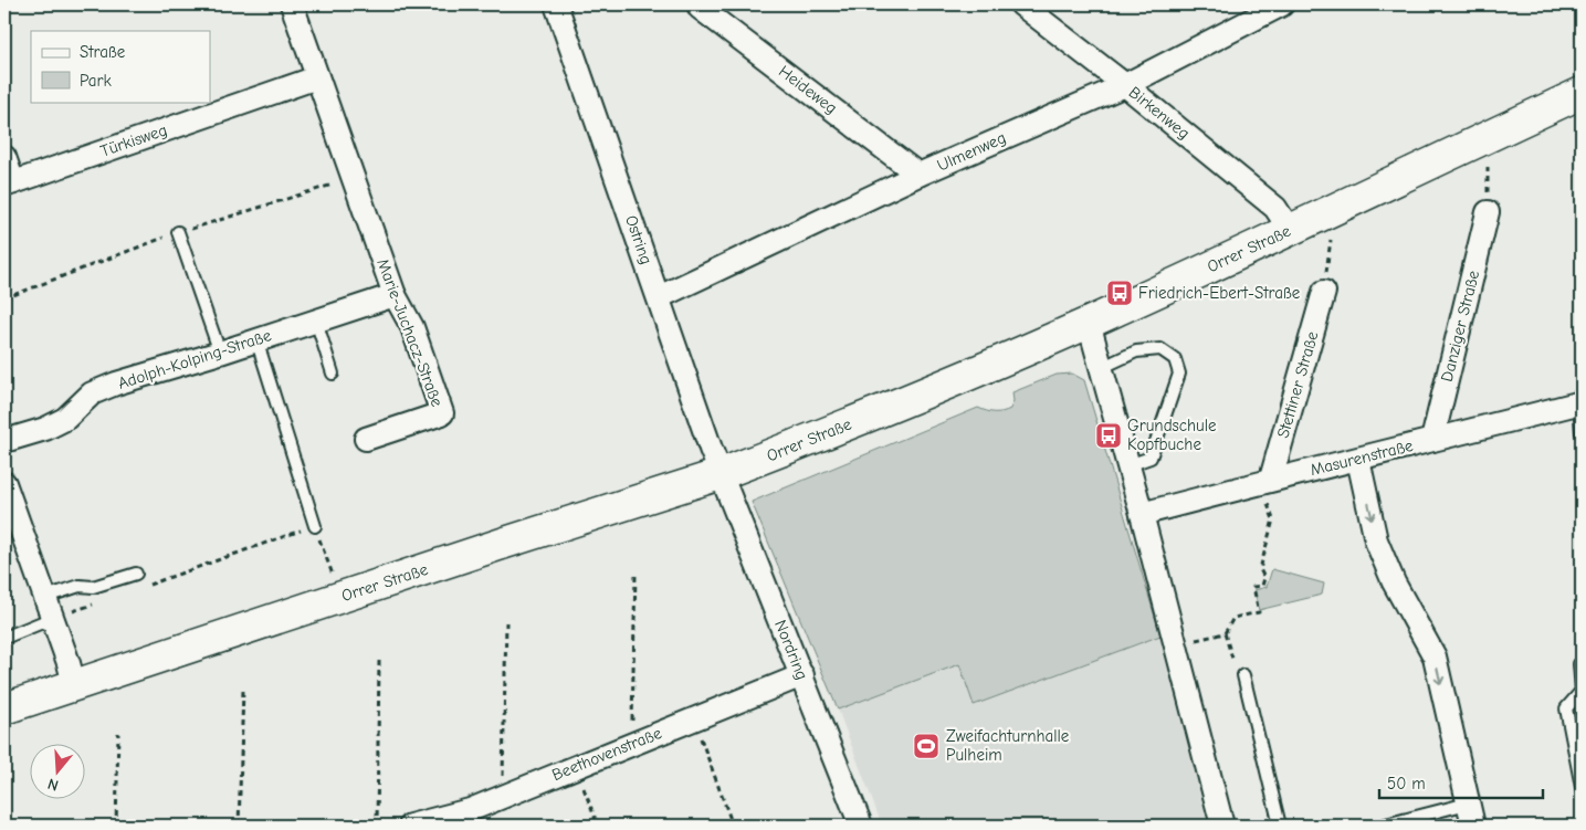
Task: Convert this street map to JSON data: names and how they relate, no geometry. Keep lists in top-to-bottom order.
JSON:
{
  "streets": {
    "street": [
      "Heideweg",
      "Birkenweg",
      "Türkisweg",
      "Ulmenweg",
      "Ostring",
      "Orrer Straße",
      "Danziger Straße",
      "Marie-Juchacz-Straße",
      "Adolph-Kolping-Straße",
      "Stettiner Straße",
      "Masurenstraße",
      "Nordring",
      "Beethovenstraße"
    ]
  },
  "crossings": [
    ["Heideweg", "Ulmenweg"],
    ["Birkenweg", "Ulmenweg"],
    ["Birkenweg", "Orrer Straße"],
    ["Türkisweg", "Marie-Juchacz-Straße"],
    ["Ulmenweg", "Ostring"],
    ["Ostring", "Orrer Straße"],
    ["Ostring", "Nordring"],
    ["Orrer Straße", "Nordring"],
    ["Danziger Straße", "Masurenstraße"],
    ["Marie-Juchacz-Straße", "Adolph-Kolping-Straße"],
    ["Stettiner Straße", "Masurenstraße"],
    ["Nordring", "Beethovenstraße"]
  ],
  "places": {
    "bus stop": ["Friedrich-Ebert-Straße", "Grundschule Kopfbuche"],
    "sports": ["Zweifachturnhalle Pulheim"]
  },
  "legend": ["Straße", "Park"],
  "scale_bar": "50 m",
  "north": "bottom"
}
